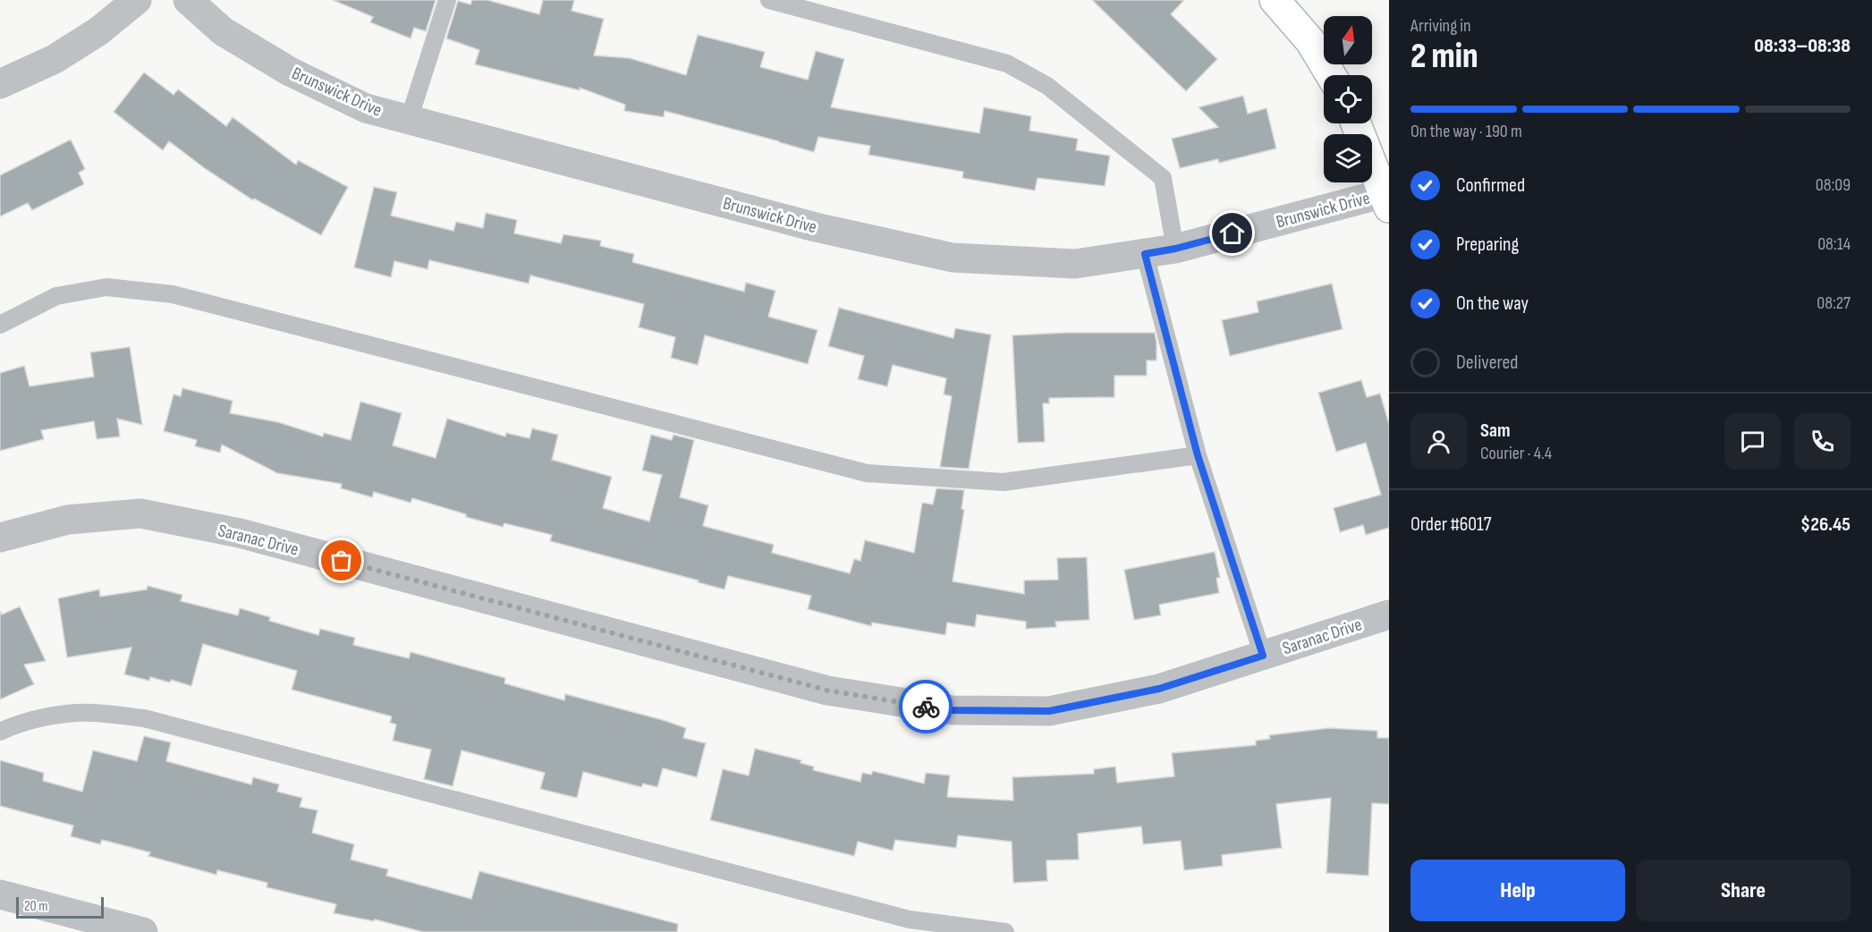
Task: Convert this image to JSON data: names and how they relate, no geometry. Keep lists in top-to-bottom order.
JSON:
{
  "streets": {
    "street": ["Brunswick Drive", "Saranac Drive"]
  },
  "scale_bar": "20 m",
  "north": "top",
  "page": {
    "heading": ["2 min", "Arriving in", "08:33–08:38"],
    "panel": [
      "Sam",
      "Courier · 4.4",
      "Order #6017",
      "$26.45"
    ],
    "bar": "On the way · 190 m",
    "list": [
      ["Confirmed", "08:09"],
      ["Preparing", "08:14"],
      ["On the way", "08:27"],
      "Delivered"
    ],
    "buttons": ["Help", "Share"],
    "scale": "20 m"
  }
}
